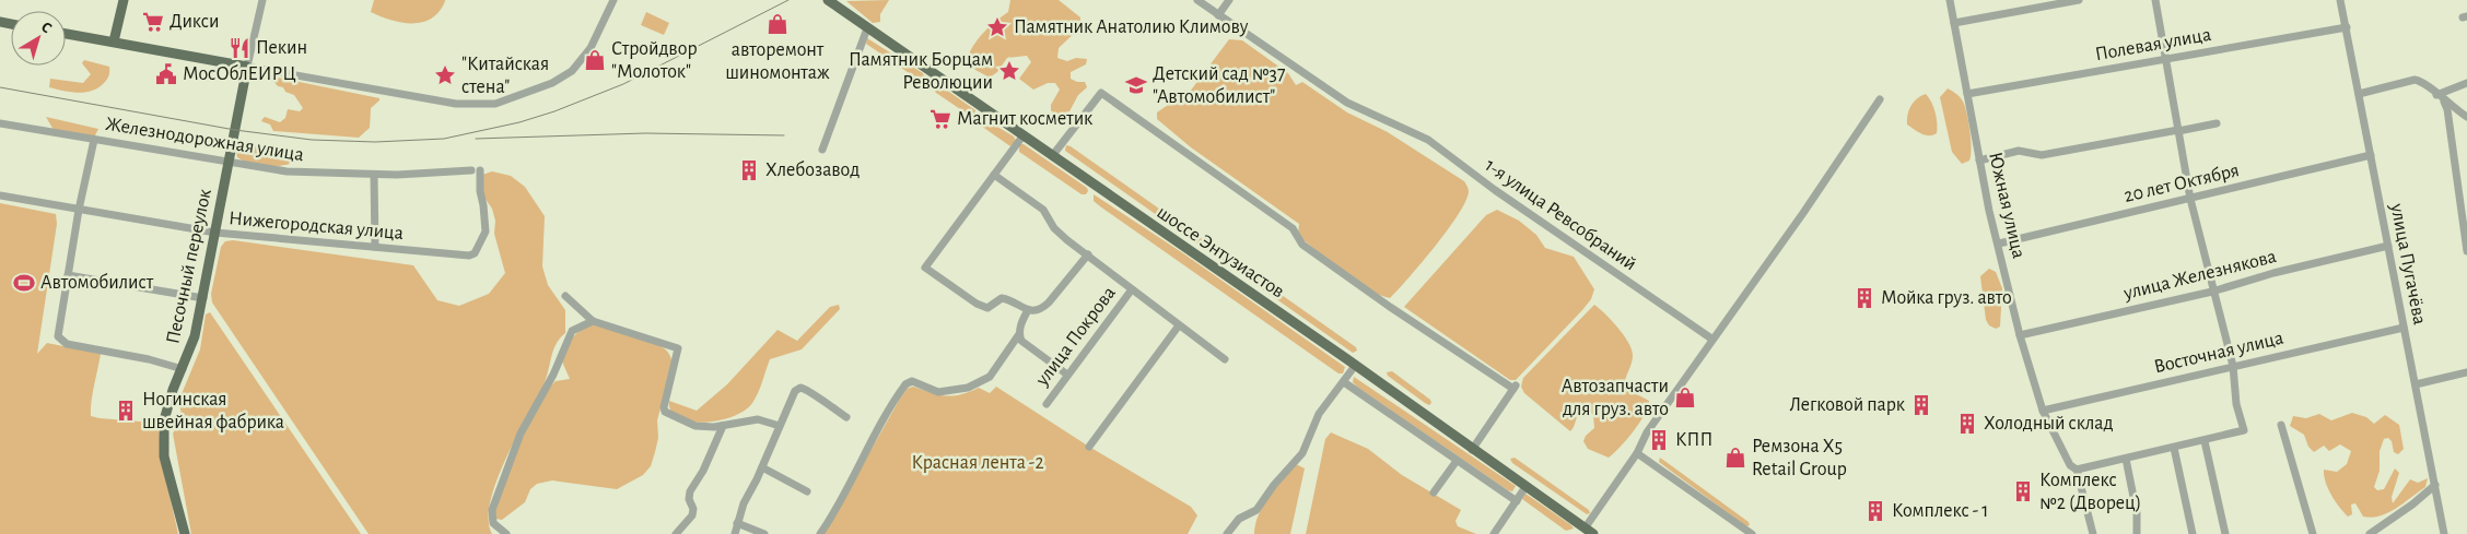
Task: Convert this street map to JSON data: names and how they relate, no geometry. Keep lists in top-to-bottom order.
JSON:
{
  "streets": {
    "main road": ["шоссе Энтузиастов", "Песочный переулок"],
    "street": [
      "Полевая улица",
      "Железнодорожная улица",
      "20 лет Октября",
      "Южная улица",
      "1-я улица Ревсобраний",
      "Нижегородская улица",
      "улица Пугачёва",
      "улица Железнякова",
      "улица Покрова",
      "Восточная улица"
    ]
  },
  "crossings": [
    ["Полевая улица", "Южная улица"],
    ["Полевая улица", "улица Пугачёва"],
    ["Железнодорожная улица", "Песочный переулок"],
    ["20 лет Октября", "Южная улица"],
    ["20 лет Октября", "улица Пугачёва"],
    ["Южная улица", "улица Железнякова"],
    ["Южная улица", "Восточная улица"],
    ["Нижегородская улица", "Песочный переулок"],
    ["улица Пугачёва", "улица Железнякова"],
    ["улица Пугачёва", "Восточная улица"]
  ],
  "parks": ["Красная лента -2"],
  "places": {
    "supermarket": ["Дикси", "Магнит косметик"],
    "shop": [
      "авторемонт шиномонтаж",
      "Стройдвор \"Молоток\"",
      "Автозапчасти для груз. авто",
      "Ремзона X5 Retail Group"
    ],
    "place": ["Памятник Анатолию Климову", "Памятник Борцам Революции", "\"Китайская стена\""],
    "restaurant": ["Пекин"],
    "public building": ["МосОблЕИРЦ"],
    "school or university": ["Детский сад №37 \"Автомобилист\""],
    "building": [
      "Хлебозавод",
      "Мойка груз. авто",
      "Легковой парк",
      "Ногинская швейная фабрика",
      "Холодный склад",
      "КПП",
      "Комплекс №2 (Дворец)",
      "Комплекс - 1"
    ],
    "sports": ["Автомобилист"]
  },
  "north": "top right"
}
